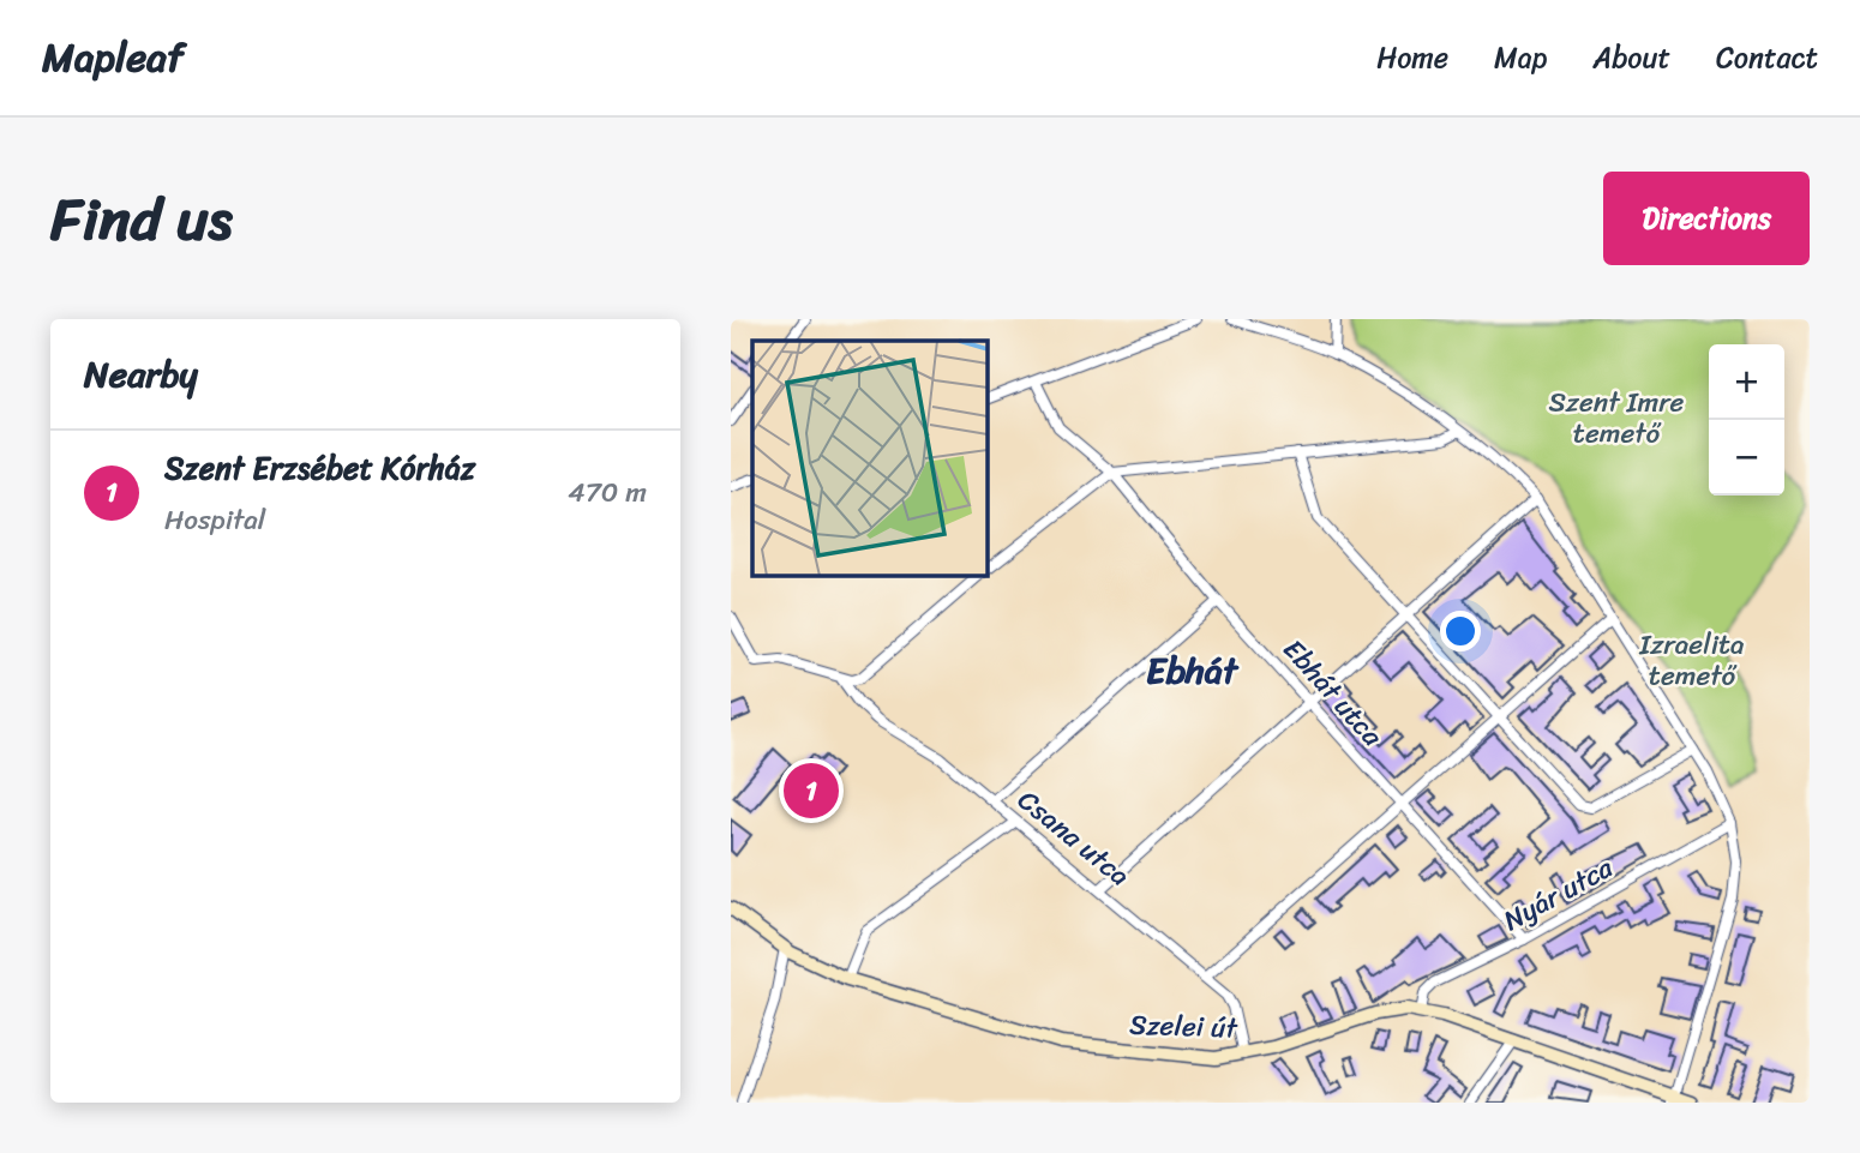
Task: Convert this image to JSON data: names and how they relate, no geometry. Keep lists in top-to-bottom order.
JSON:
{
  "streets": {
    "main road": ["Szelei út"],
    "street": ["Ebhát utca", "Csana utca", "Nyár utca"]
  },
  "crossings": [
    ["Ebhát utca", "Nyár utca"],
    ["Csana utca", "Szelei út"],
    ["Nyár utca", "Szelei út"]
  ],
  "districts": ["Ebhát"],
  "parks": ["Szent Imre temető", "Izraelita temető"],
  "page": {
    "header": "Mapleaf",
    "nav": [
      "Home",
      "Map",
      "About",
      "Contact"
    ],
    "title": "Find us",
    "buttons": "Directions",
    "heading": "Nearby",
    "map_buttons": ["+", "−"],
    "list": [
      {
        "mark": "1",
        "name": "Szent Erzsébet Kórház",
        "note": "Hospital",
        "value": "470 m"
      }
    ],
    "pins": "1"
  }
}
